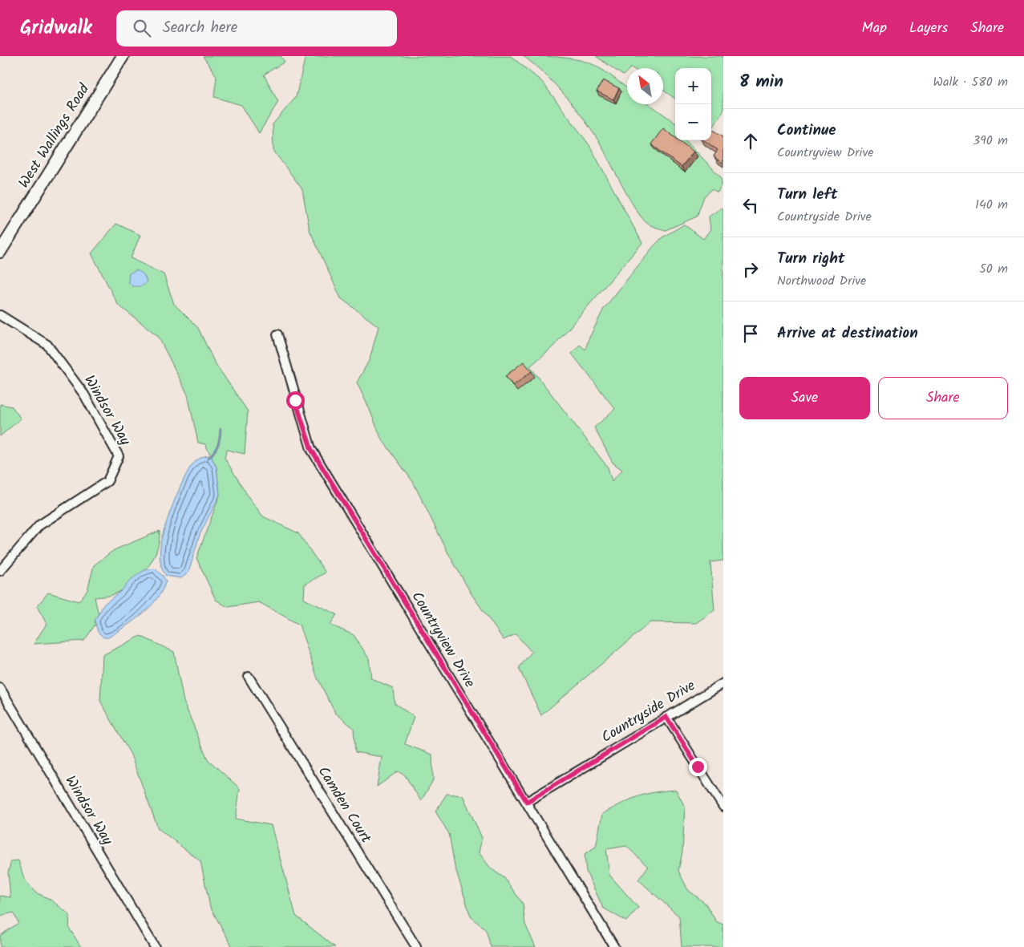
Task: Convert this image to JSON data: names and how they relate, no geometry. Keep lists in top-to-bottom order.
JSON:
{
  "streets": {
    "street": [
      "West Wallings Road",
      "Windsor Way",
      "Countryview Drive",
      "Countryside Drive",
      "Camden Court"
    ]
  },
  "crossings": [
    ["Countryview Drive", "Countryside Drive"]
  ],
  "north": "top left",
  "page": {
    "header": "Gridwalk",
    "search": "Search here",
    "nav": ["Map", "Layers", "Share"],
    "heading": ["8 min", "Walk · 580 m"],
    "map_buttons": ["+", "−"],
    "list": [
      ["Continue", "Countryview Drive", "390 m"],
      ["Turn left", "Countryside Drive", "140 m"],
      ["Turn right", "Northwood Drive", "50 m"],
      "Arrive at destination"
    ],
    "buttons": ["Save", "Share"]
  }
}
